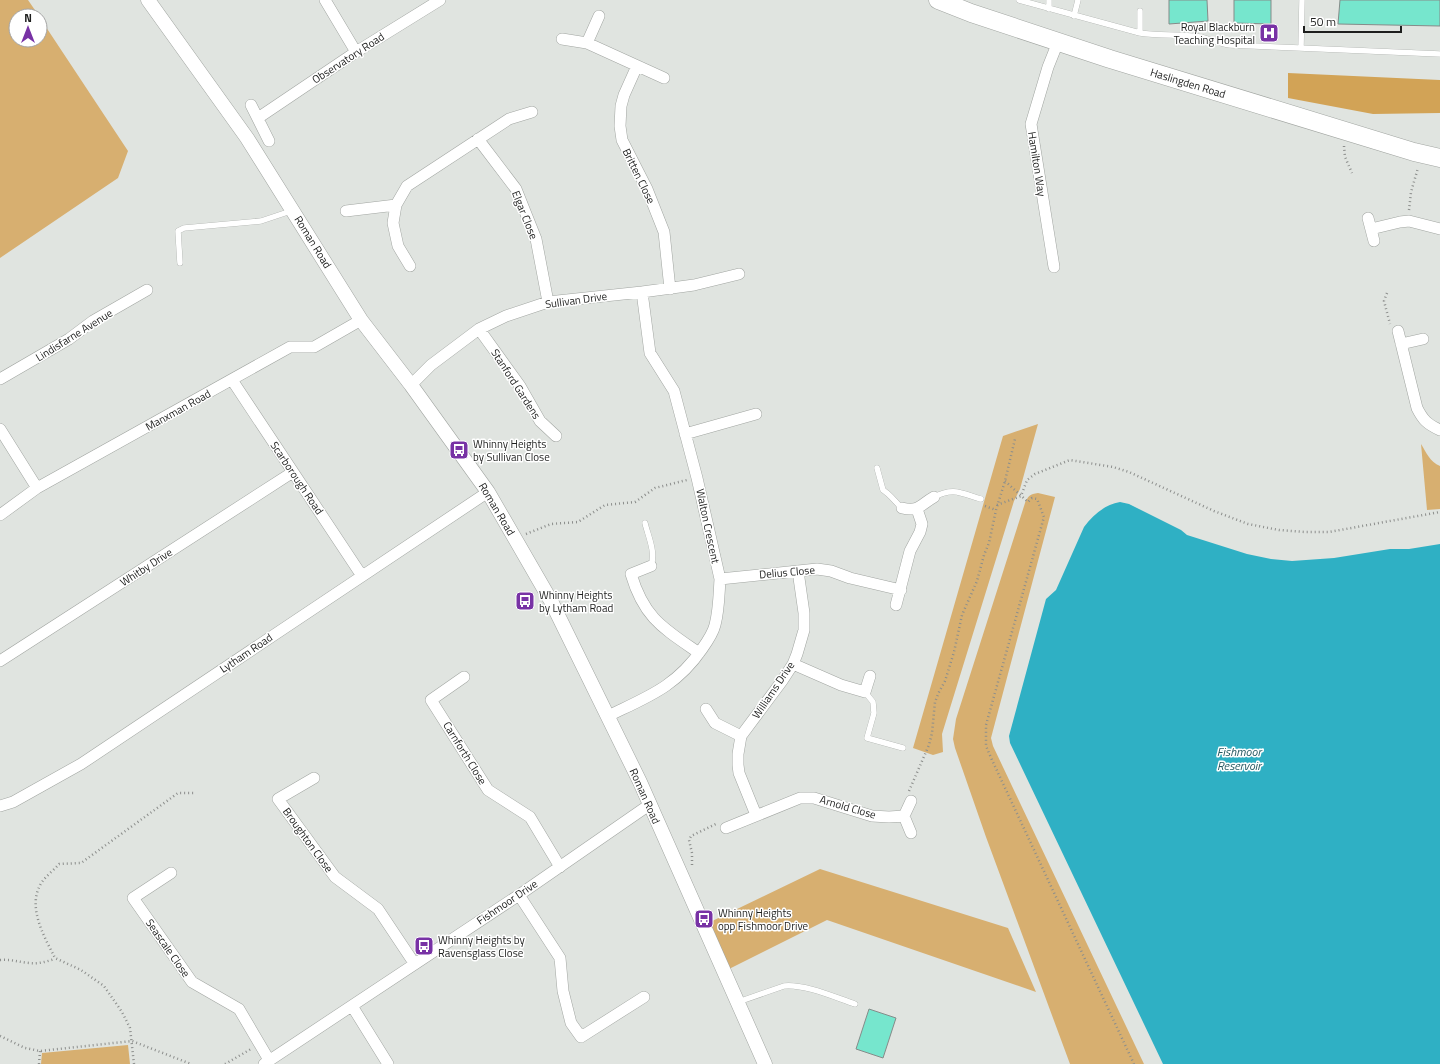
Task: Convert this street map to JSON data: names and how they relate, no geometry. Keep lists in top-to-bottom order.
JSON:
{
  "streets": {
    "highway": ["Haslingden Road"],
    "street": [
      "Observatory Road",
      "Hamilton Way",
      "Britten Close",
      "Elgar Close",
      "Roman Road",
      "Sullivan Drive",
      "Lindisfarne Avenue",
      "Stanford Gardens",
      "Manxman Road",
      "Scarborough Road",
      "Walton Crescent",
      "Whitby Drive",
      "Delius Close",
      "Lytham Road",
      "Williams Drive",
      "Carnforth Close",
      "Arnold Close",
      "Broughton Close",
      "Fishmoor Drive",
      "Seascale Close"
    ]
  },
  "crossings": [
    ["Haslingden Road", "Hamilton Way"],
    ["Britten Close", "Sullivan Drive"],
    ["Elgar Close", "Sullivan Drive"],
    ["Roman Road", "Sullivan Drive"],
    ["Roman Road", "Manxman Road"],
    ["Roman Road", "Walton Crescent"],
    ["Roman Road", "Lytham Road"],
    ["Roman Road", "Fishmoor Drive"],
    ["Sullivan Drive", "Stanford Gardens"],
    ["Sullivan Drive", "Walton Crescent"],
    ["Manxman Road", "Scarborough Road"],
    ["Scarborough Road", "Whitby Drive"],
    ["Scarborough Road", "Lytham Road"],
    ["Walton Crescent", "Delius Close"],
    ["Delius Close", "Williams Drive"],
    ["Williams Drive", "Arnold Close"],
    ["Carnforth Close", "Fishmoor Drive"],
    ["Broughton Close", "Fishmoor Drive"],
    ["Fishmoor Drive", "Seascale Close"]
  ],
  "water": ["Fishmoor Reservoir"],
  "places": {
    "hospital": ["Royal Blackburn Teaching Hospital"],
    "bus stop": [
      "Whinny Heights by Sullivan Close",
      "Whinny Heights by Lytham Road",
      "Whinny Heights opp Fishmoor Drive",
      "Whinny Heights by Ravensglass Close"
    ]
  },
  "scale_bar": "50 m",
  "north": "top"
}
